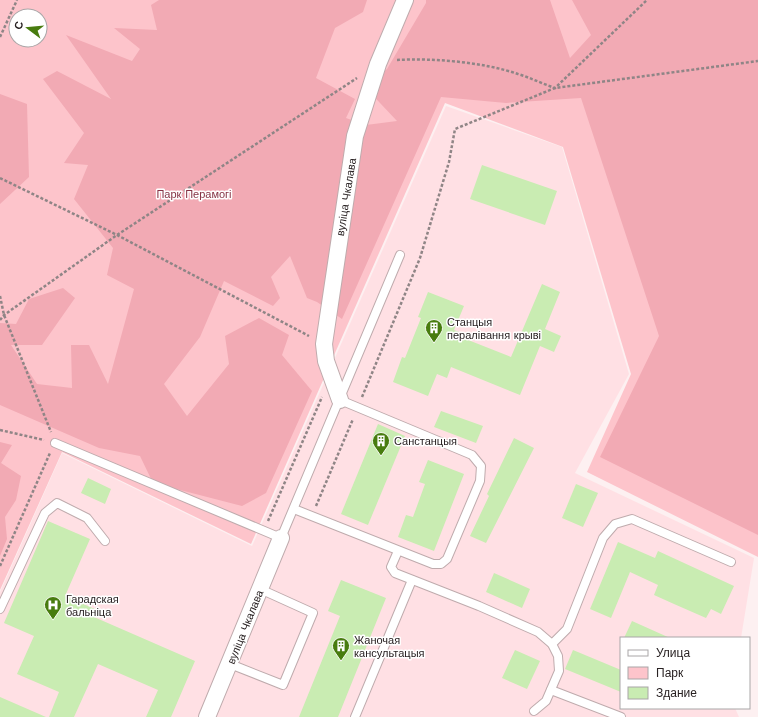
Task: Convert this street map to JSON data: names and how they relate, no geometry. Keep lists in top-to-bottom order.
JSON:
{
  "streets": {
    "street": ["вуліца Чкалава"]
  },
  "parks": ["Парк Перамогі"],
  "places": {
    "building": ["Станцыя пералівання крыві", "Санстанцыя", "Жаночая кансультацыя"],
    "hospital": ["Гарадская бальніца"]
  },
  "legend": ["Улица", "Парк", "Здание"],
  "north": "left"
}
